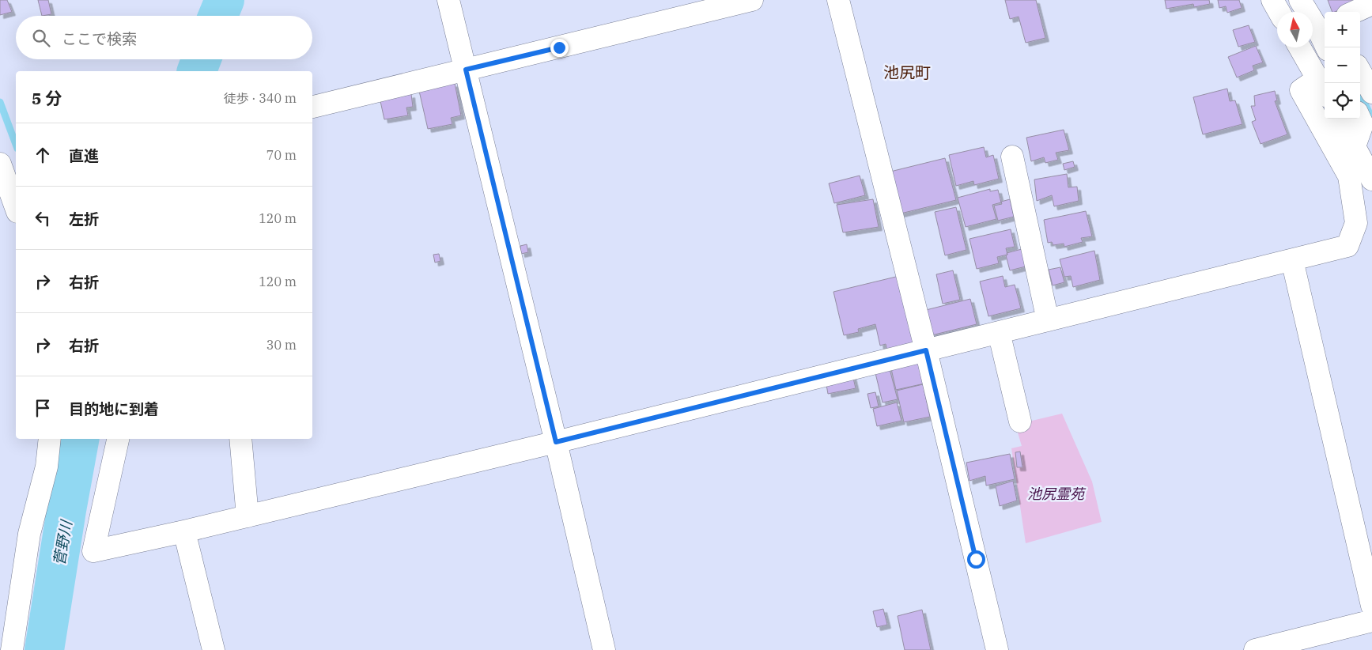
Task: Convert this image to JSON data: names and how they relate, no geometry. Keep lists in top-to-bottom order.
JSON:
{
  "districts": ["池尻町"],
  "water": ["菅野川"],
  "parks": ["池尻霊苑"],
  "north": "top",
  "page": {
    "map_buttons": ["+", "−"],
    "search": "ここで検索",
    "heading": ["5 分", "徒歩 · 340 m"],
    "list": [
      ["直進", "70 m"],
      ["左折", "120 m"],
      ["右折", "120 m"],
      ["右折", "30 m"],
      "目的地に到着"
    ]
  }
}
